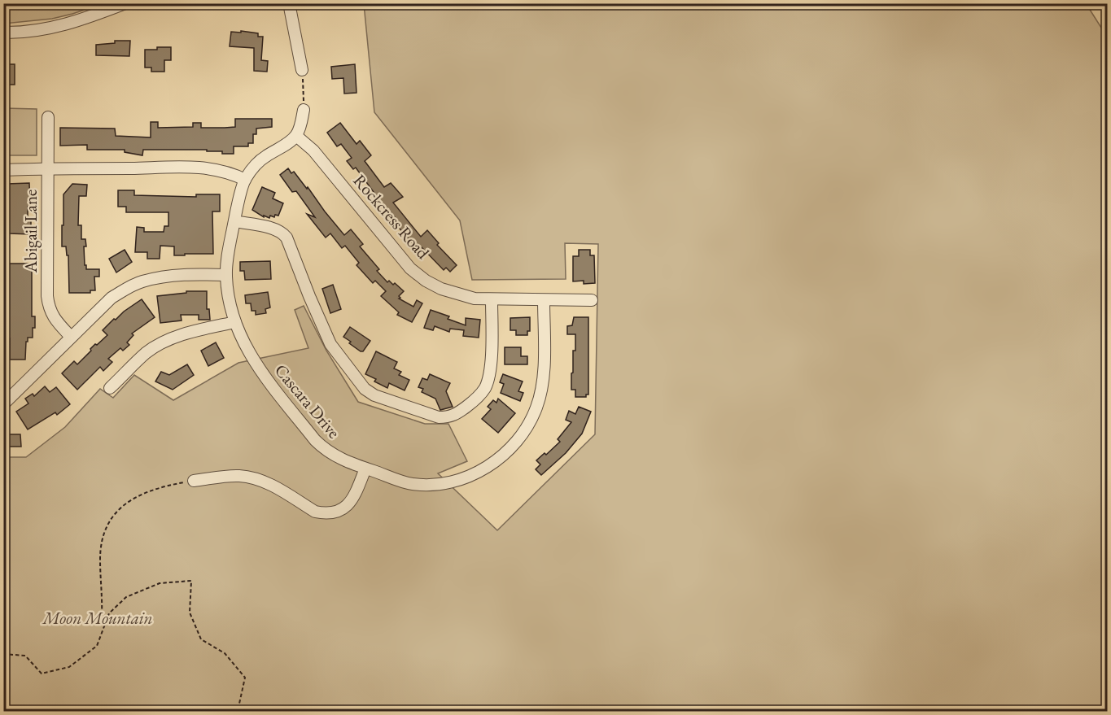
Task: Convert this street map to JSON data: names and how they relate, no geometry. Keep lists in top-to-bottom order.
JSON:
{
  "streets": {
    "street": ["Rockcress Road", "Abigail Lane", "Cascara Drive"]
  },
  "crossings": [
    ["Rockcress Road", "Cascara Drive"]
  ],
  "parks": ["Moon Mountain"]
}
